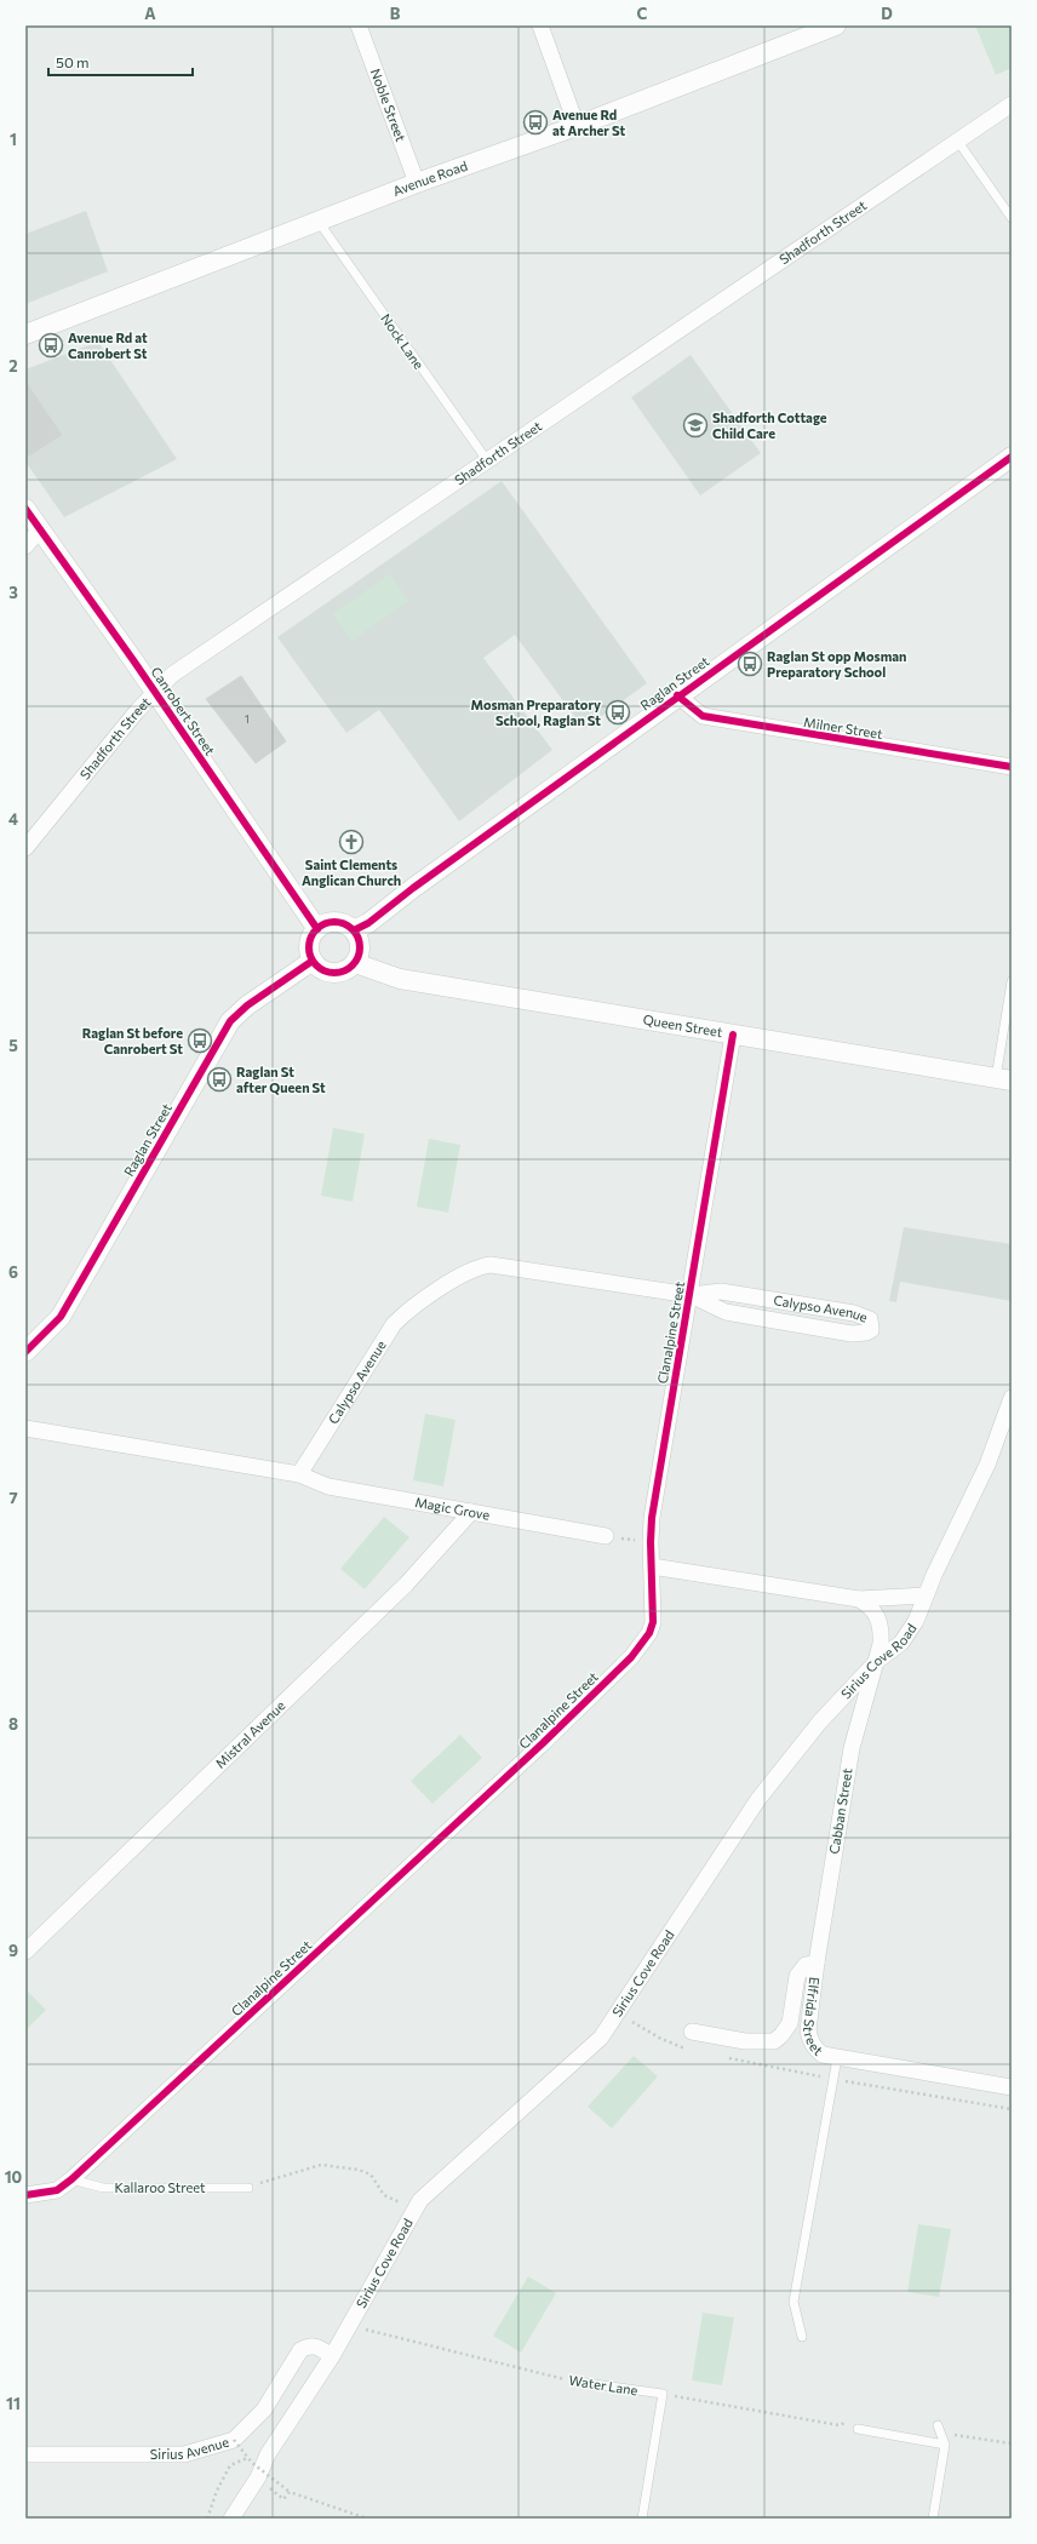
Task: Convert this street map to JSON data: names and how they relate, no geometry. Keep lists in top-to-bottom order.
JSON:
{
  "streets": {
    "street": [
      "Noble Street",
      "Avenue Road",
      "Shadforth Street",
      "Raglan Street",
      "Canrobert Street",
      "Milner Street",
      "Queen Street",
      "Calypso Avenue",
      "Clanalpine Street",
      "Magic Grove",
      "Sirius Cove Road",
      "Mistral Avenue",
      "Cabban Street",
      "Elfrida Street",
      "Sirius Avenue"
    ],
    "lane": ["Nock Lane", "Kallaroo Street", "Water Lane"]
  },
  "crossings": [
    ["Noble Street", "Avenue Road"],
    ["Avenue Road", "Nock Lane"],
    ["Shadforth Street", "Nock Lane"],
    ["Shadforth Street", "Canrobert Street"],
    ["Raglan Street", "Canrobert Street"],
    ["Raglan Street", "Milner Street"],
    ["Raglan Street", "Queen Street"],
    ["Canrobert Street", "Queen Street"],
    ["Queen Street", "Clanalpine Street"],
    ["Calypso Avenue", "Clanalpine Street"],
    ["Calypso Avenue", "Magic Grove"],
    ["Clanalpine Street", "Kallaroo Street"],
    ["Magic Grove", "Mistral Avenue"],
    ["Sirius Cove Road", "Cabban Street"],
    ["Sirius Cove Road", "Sirius Avenue"],
    ["Cabban Street", "Elfrida Street"]
  ],
  "places": {
    "bus stop": [
      "Avenue Rd at Archer St",
      "Avenue Rd at Canrobert St",
      "Raglan St opp Mosman Preparatory School",
      "Mosman Preparatory School, Raglan St",
      "Raglan St before Canrobert St",
      "Raglan St after Queen St"
    ],
    "school or university": ["Shadforth Cottage Child Care"],
    "church": ["Saint Clements Anglican Church"]
  },
  "house_numbers": ["1"],
  "scale_bar": "50 m",
  "grid": {
    "columns": [
      "A",
      "B",
      "C",
      "D"
    ],
    "rows": [
      "1",
      "2",
      "3",
      "4",
      "5",
      "6",
      "7",
      "8",
      "9",
      "10",
      "11"
    ]
  }
}
